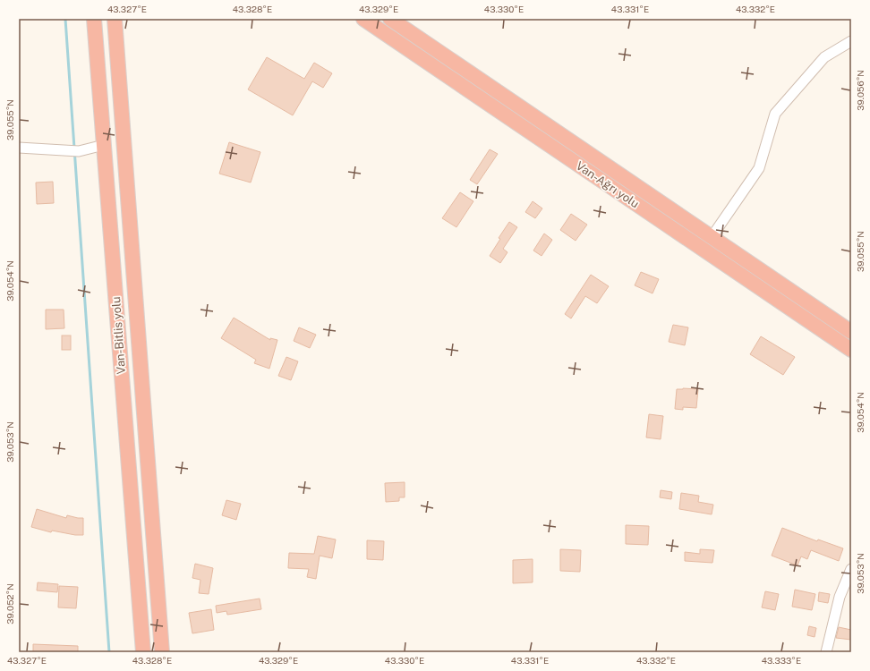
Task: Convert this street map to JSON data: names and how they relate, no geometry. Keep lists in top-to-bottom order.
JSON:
{
  "streets": {
    "highway": ["Van-Ağrı yolu", "Van-Bitlis yolu"]
  },
  "coordinates": [
    "43.327°E",
    "43.328°E",
    "43.329°E",
    "43.330°E",
    "43.331°E",
    "43.332°E",
    "39.056°N",
    "39.055°N",
    "39.054°N",
    "39.053°N",
    "39.052°N",
    "43.333°E"
  ]
}
